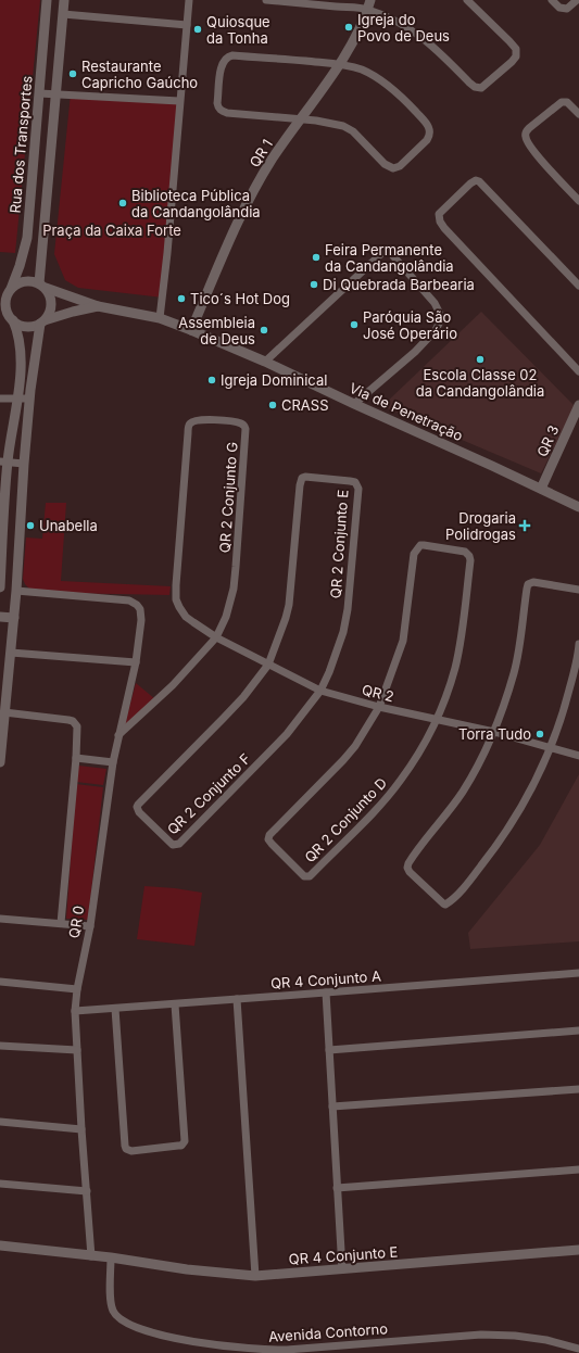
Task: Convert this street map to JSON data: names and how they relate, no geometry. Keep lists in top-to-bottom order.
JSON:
{
  "streets": {
    "street": [
      "Rua dos Transportes",
      "QR 1",
      "Via de Penetração",
      "QR 3",
      "QR 2 Conjunto G",
      "QR 2 Conjunto E",
      "QR 2",
      "QR 2 Conjunto F",
      "QR 2 Conjunto D",
      "QR 0",
      "QR 4 Conjunto A",
      "QR 4 Conjunto E",
      "Avenida Contorno"
    ]
  },
  "crossings": [
    ["Rua dos Transportes", "Via de Penetração"],
    ["QR 1", "Via de Penetração"],
    ["Via de Penetração", "QR 3"],
    ["QR 2 Conjunto G", "QR 2"],
    ["QR 2 Conjunto E", "QR 2"],
    ["QR 2 Conjunto E", "QR 2 Conjunto F"],
    ["QR 2", "QR 2 Conjunto F"],
    ["QR 2", "QR 2 Conjunto D"],
    ["QR 0", "QR 4 Conjunto A"],
    ["QR 0", "QR 4 Conjunto E"],
    ["QR 4 Conjunto E", "Avenida Contorno"]
  ],
  "parks": ["Praça da Caixa Forte"],
  "places": {
    "other": [
      "Igreja do Povo de Deus",
      "Quiosque da Tonha",
      "Restaurante Capricho Gaúcho",
      "Biblioteca Pública da Candangolândia",
      "Feira Permanente da Candangolândia",
      "Di Quebrada Barbearia",
      "Tico´s Hot Dog",
      "Paróquia São José Operário",
      "Assembleia de Deus",
      "Escola Classe 02 da Candangolândia",
      "Igreja Dominical",
      "CRASS",
      "Unabella",
      "Torra Tudo"
    ],
    "health": ["Drogaria Polidrogas"]
  }
}
